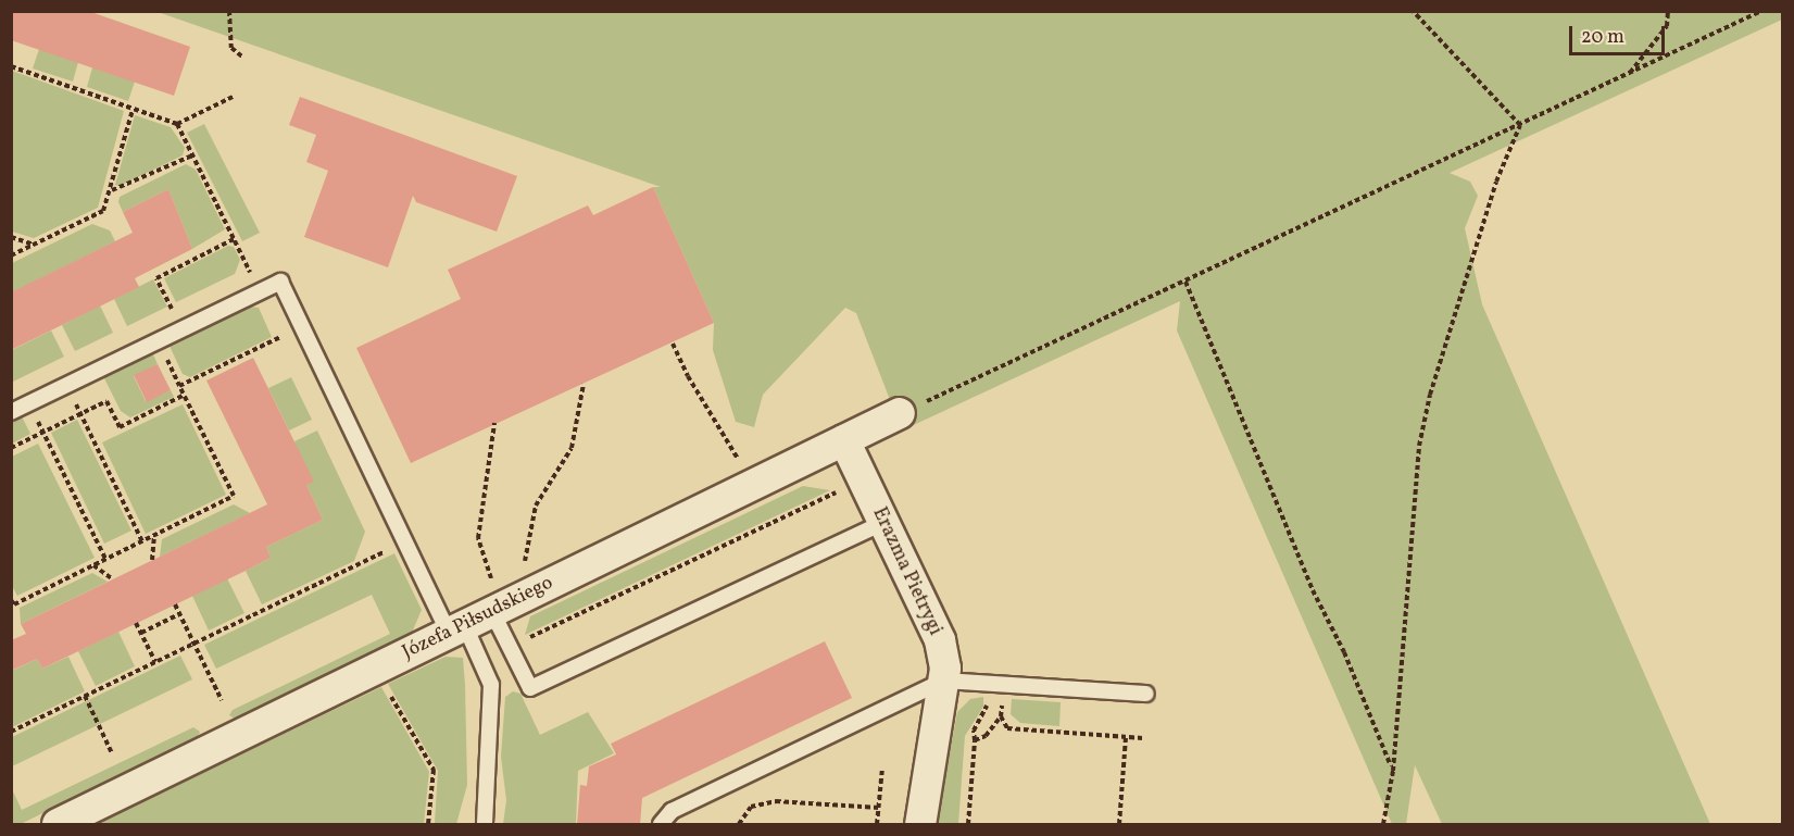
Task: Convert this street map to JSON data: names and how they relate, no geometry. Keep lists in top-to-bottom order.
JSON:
{
  "streets": {
    "street": ["Erazma Pietrygi", "Józefa Piłsudskiego"]
  },
  "crossings": [
    ["Erazma Pietrygi", "Józefa Piłsudskiego"]
  ],
  "scale_bar": "20 m"
}
